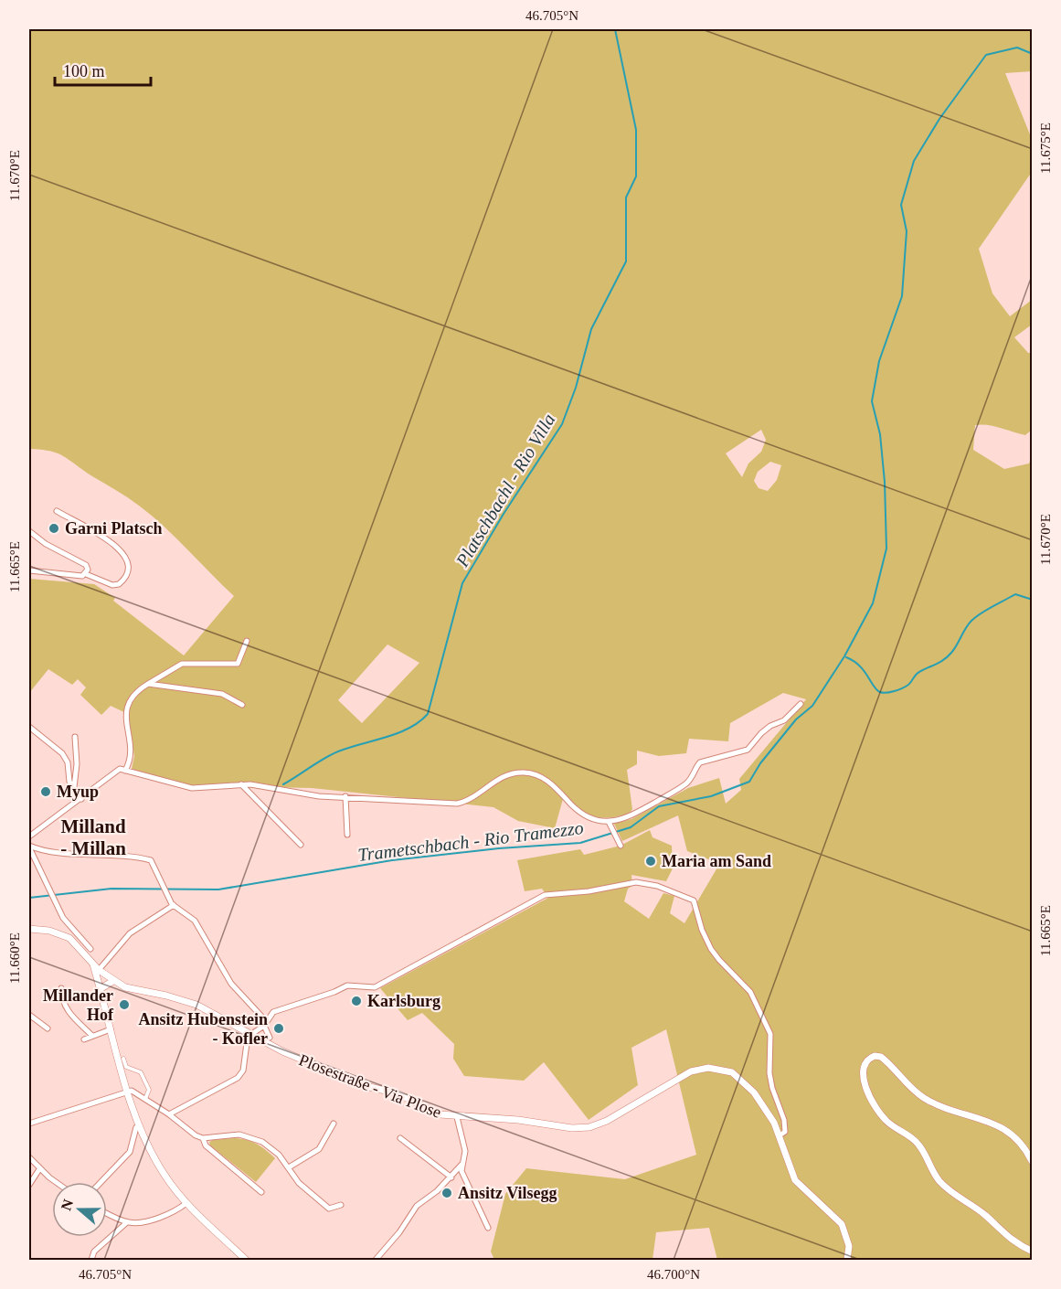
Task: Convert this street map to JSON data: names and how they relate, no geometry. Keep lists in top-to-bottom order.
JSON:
{
  "streets": {
    "street": ["Plosestraße - Via Plose"]
  },
  "districts": ["Milland - Millan"],
  "water": ["Platschbachl - Rio Villa", "Trametschbach - Rio Tramezzo"],
  "places": [
    "Garni Platsch",
    "Myup",
    "Maria am Sand",
    "Karlsburg",
    "Millander Hof",
    "Ansitz Hubenstein - Kofler",
    "Ansitz Vilsegg"
  ],
  "scale_bar": "100 m",
  "north": "left",
  "coordinates": [
    "46.705°N",
    "11.675°E",
    "11.670°E",
    "11.665°E",
    "11.660°E",
    "46.700°N"
  ]
}
